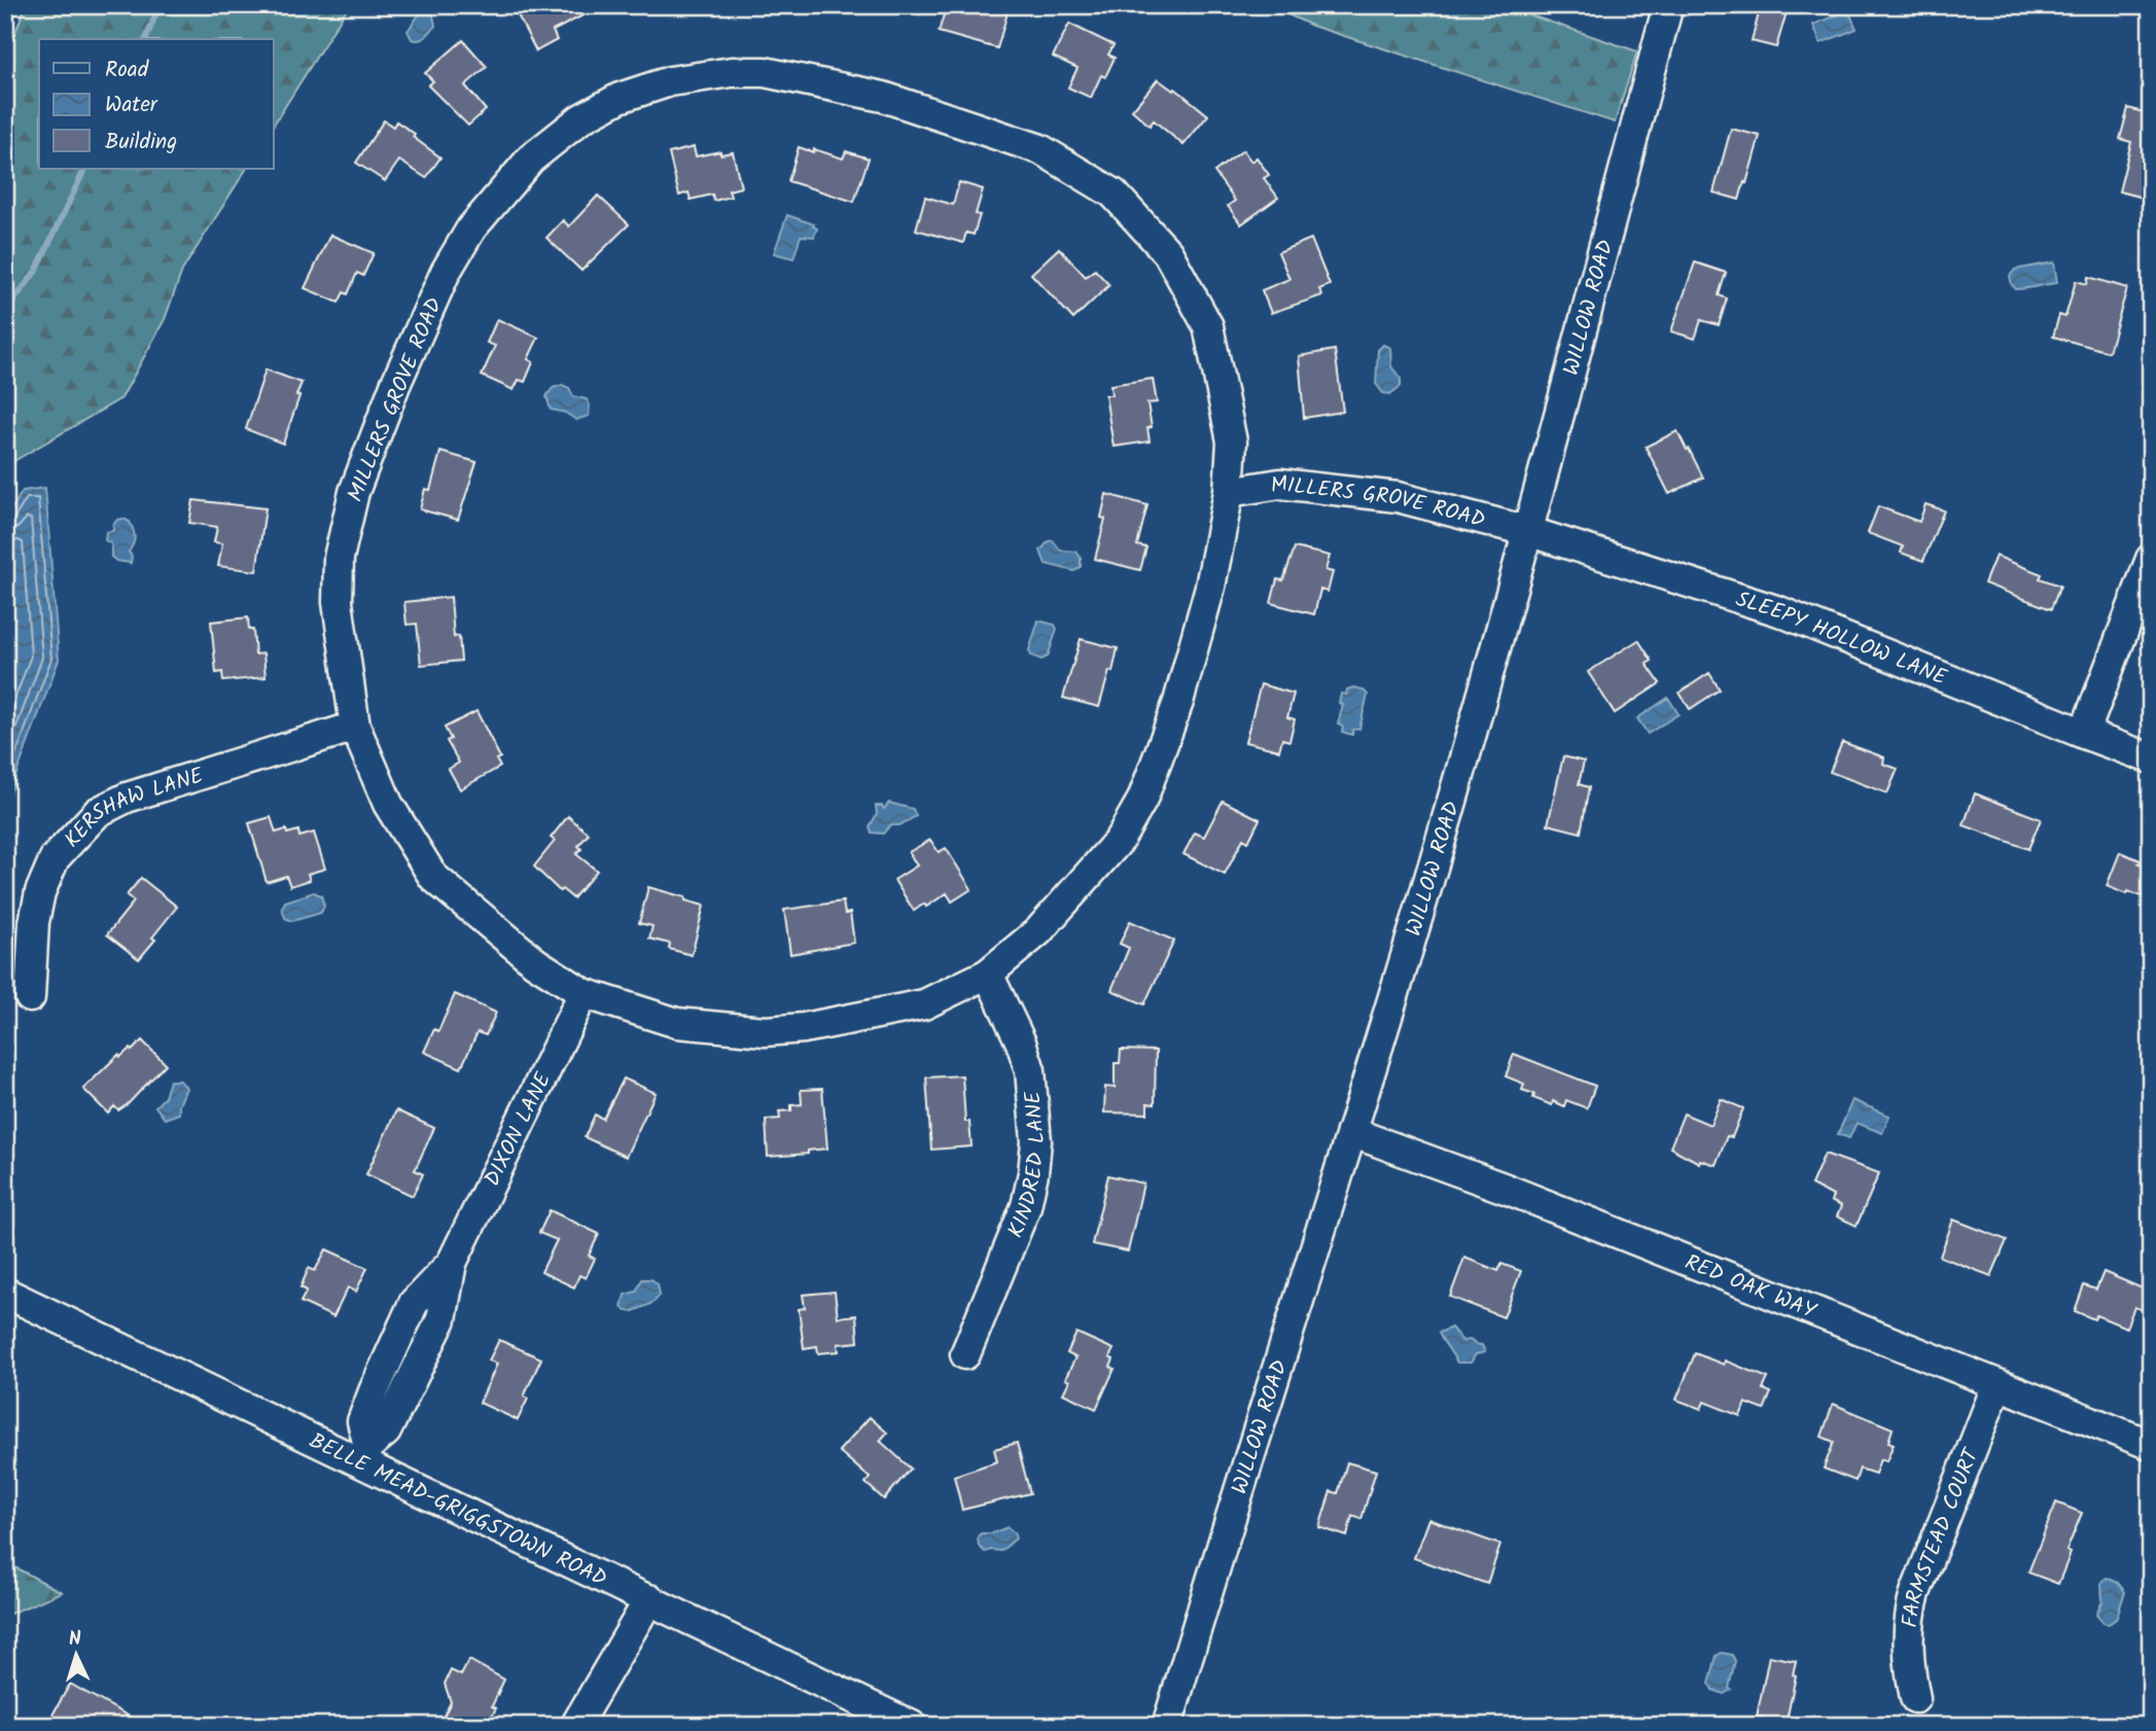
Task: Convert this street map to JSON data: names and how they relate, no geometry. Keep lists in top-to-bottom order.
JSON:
{
  "streets": {
    "street": [
      "WILLOW ROAD",
      "MILLERS GROVE ROAD",
      "SLEEPY HOLLOW LANE",
      "KERSHAW LANE",
      "DIXON LANE",
      "KINDRED LANE",
      "RED OAK WAY",
      "BELLE MEAD-GRIGGSTOWN ROAD",
      "FARMSTEAD COURT"
    ]
  },
  "crossings": [
    ["WILLOW ROAD", "MILLERS GROVE ROAD"],
    ["WILLOW ROAD", "SLEEPY HOLLOW LANE"],
    ["WILLOW ROAD", "RED OAK WAY"],
    ["MILLERS GROVE ROAD", "SLEEPY HOLLOW LANE"],
    ["MILLERS GROVE ROAD", "KERSHAW LANE"],
    ["MILLERS GROVE ROAD", "DIXON LANE"],
    ["MILLERS GROVE ROAD", "KINDRED LANE"],
    ["DIXON LANE", "BELLE MEAD-GRIGGSTOWN ROAD"],
    ["RED OAK WAY", "FARMSTEAD COURT"]
  ],
  "legend": ["Road", "Water", "Building"],
  "north": "top"
}
